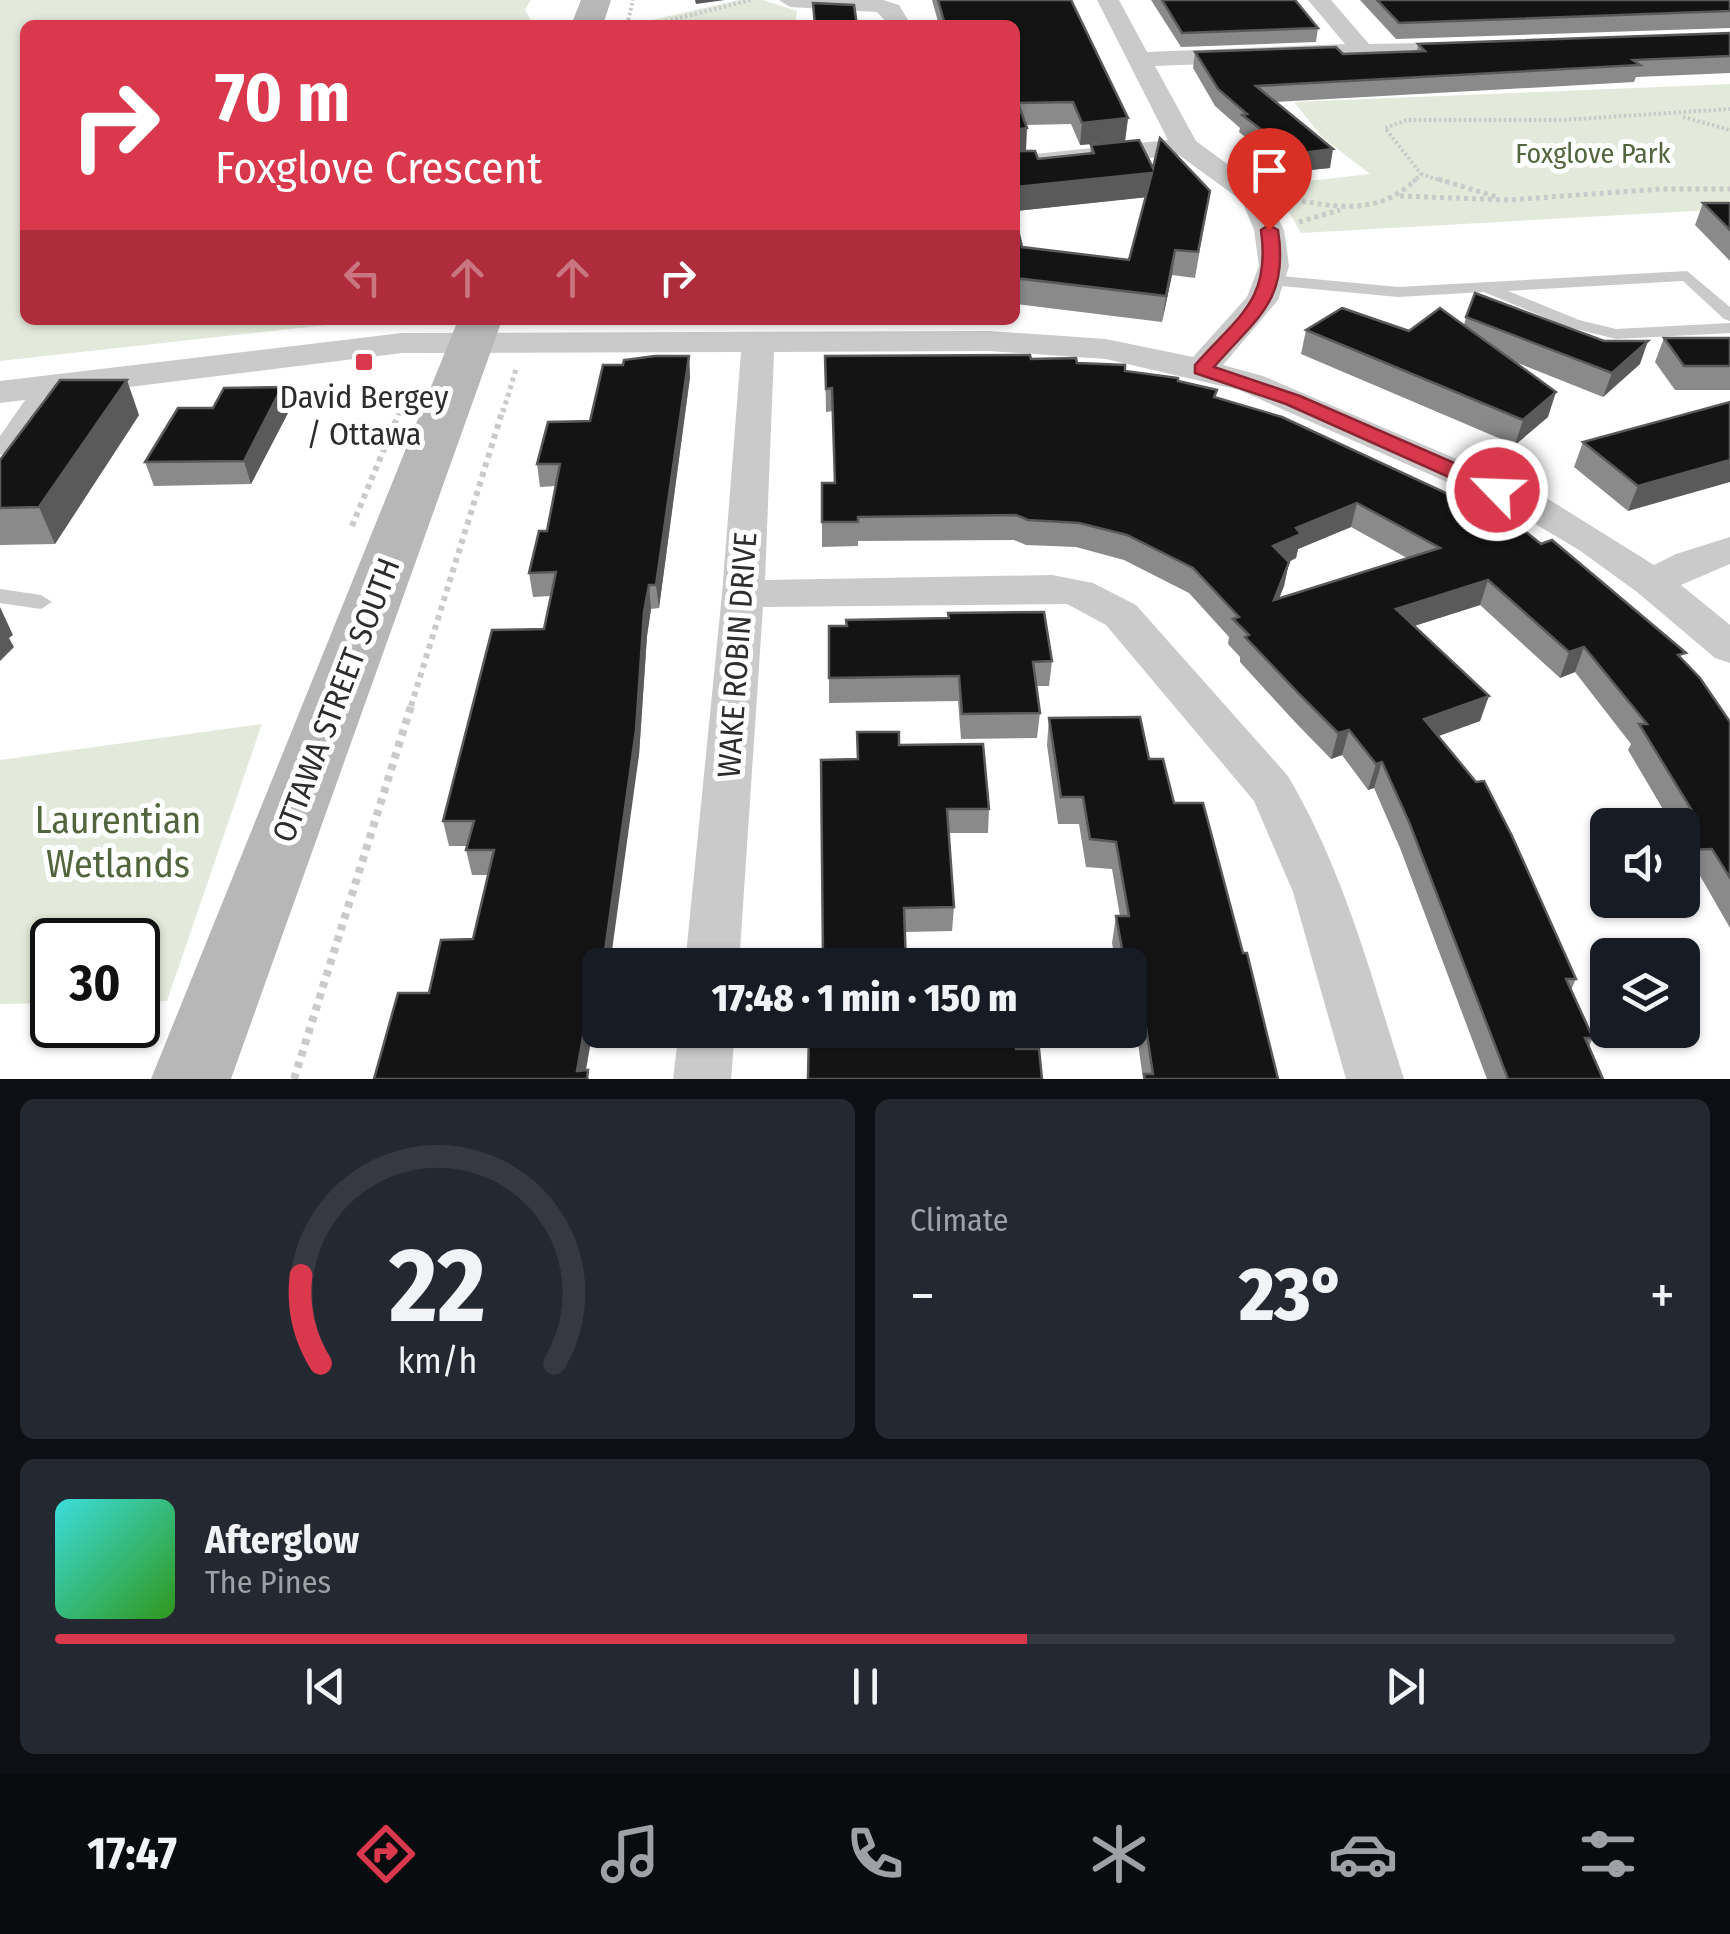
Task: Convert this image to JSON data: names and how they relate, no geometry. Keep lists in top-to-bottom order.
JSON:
{
  "streets": {
    "main road": ["OTTAWA STREET SOUTH"],
    "street": ["WAKE ROBIN DRIVE"]
  },
  "parks": ["Foxglove Park", "Laurentian Wetlands"],
  "places": {
    "transit": ["David Bergey / Ottawa"]
  },
  "page": {
    "turn": ["70 m", "Foxglove Crescent"],
    "limit": "30",
    "trip": "17:48 · 1 min · 150 m",
    "tile": "Climate",
    "heat": ["−", "23°", "+"],
    "song": ["Afterglow", "The Pines"],
    "tabs": "17:47",
    "gauge": ["22", "km/h"]
  }
}
